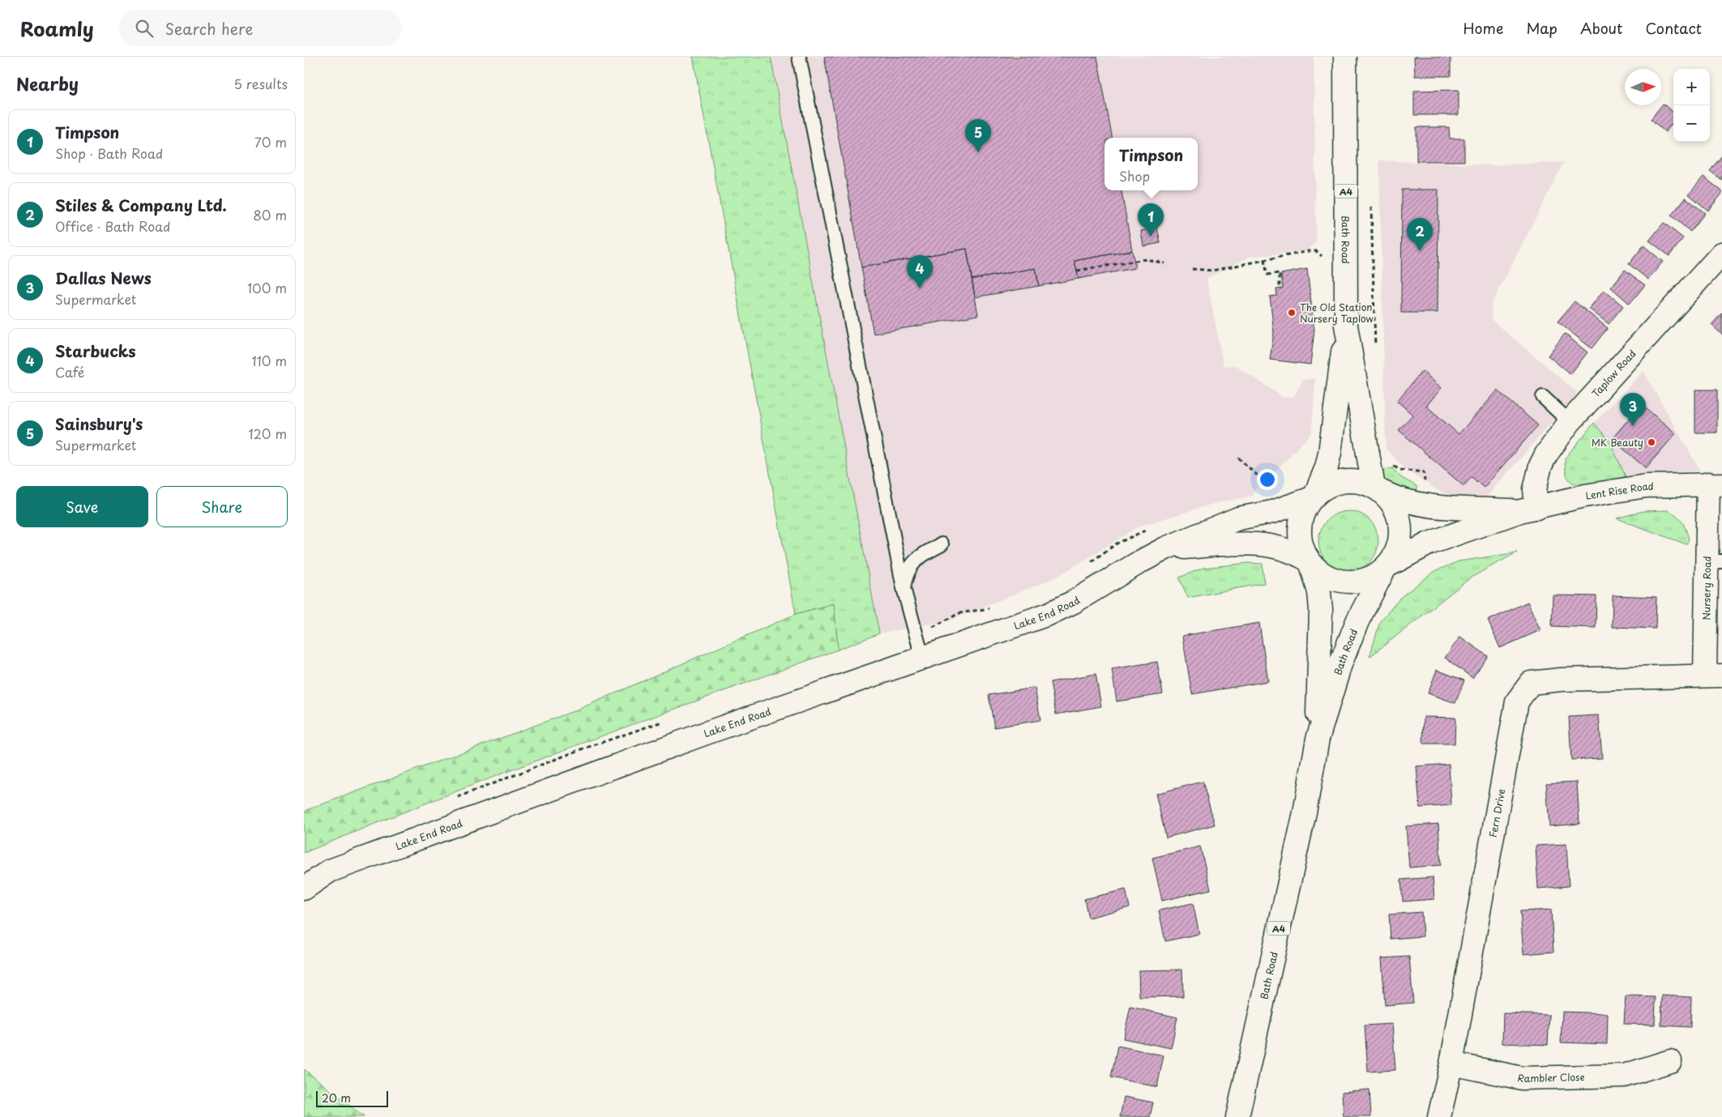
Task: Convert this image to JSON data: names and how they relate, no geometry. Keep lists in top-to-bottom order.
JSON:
{
  "streets": {
    "main road": [
      "A4",
      "Bath Road",
      "Taplow Road",
      "Lent Rise Road",
      "Nursery Road",
      "Lake End Road",
      "Fern Drive",
      "Rambler Close"
    ]
  },
  "crossings": [
    ["Bath Road", "Lent Rise Road"],
    ["Bath Road", "Lake End Road"],
    ["Taplow Road", "Lent Rise Road"],
    ["Lent Rise Road", "Nursery Road"],
    ["Lent Rise Road", "Lake End Road"],
    ["Nursery Road", "Fern Drive"],
    ["Fern Drive", "Rambler Close"]
  ],
  "places": ["The Old Station Nursery Taplow", "MK Beauty"],
  "scale_bar": "20 m",
  "north": "right",
  "page": {
    "header": "Roamly",
    "search": "Search here",
    "nav": [
      "Home",
      "Map",
      "About",
      "Contact"
    ],
    "heading": ["Nearby", "5 results"],
    "map_buttons": ["+", "−"],
    "list": [
      {
        "mark": "1",
        "name": "Timpson",
        "note": "Shop · Bath Road",
        "value": "70 m"
      },
      {
        "mark": "2",
        "name": "Stiles & Company Ltd.",
        "note": "Office · Bath Road",
        "value": "80 m"
      },
      {
        "mark": "3",
        "name": "Dallas News",
        "note": "Supermarket",
        "value": "100 m"
      },
      {
        "mark": "4",
        "name": "Starbucks",
        "note": "Café",
        "value": "110 m"
      },
      {
        "mark": "5",
        "name": "Sainsbury's",
        "note": "Supermarket",
        "value": "120 m"
      }
    ],
    "pins": [
      "5",
      "1",
      "2",
      "4",
      "3"
    ],
    "popup": ["Timpson", "Shop"],
    "buttons": ["Save", "Share"],
    "scale": "20 m"
  }
}
